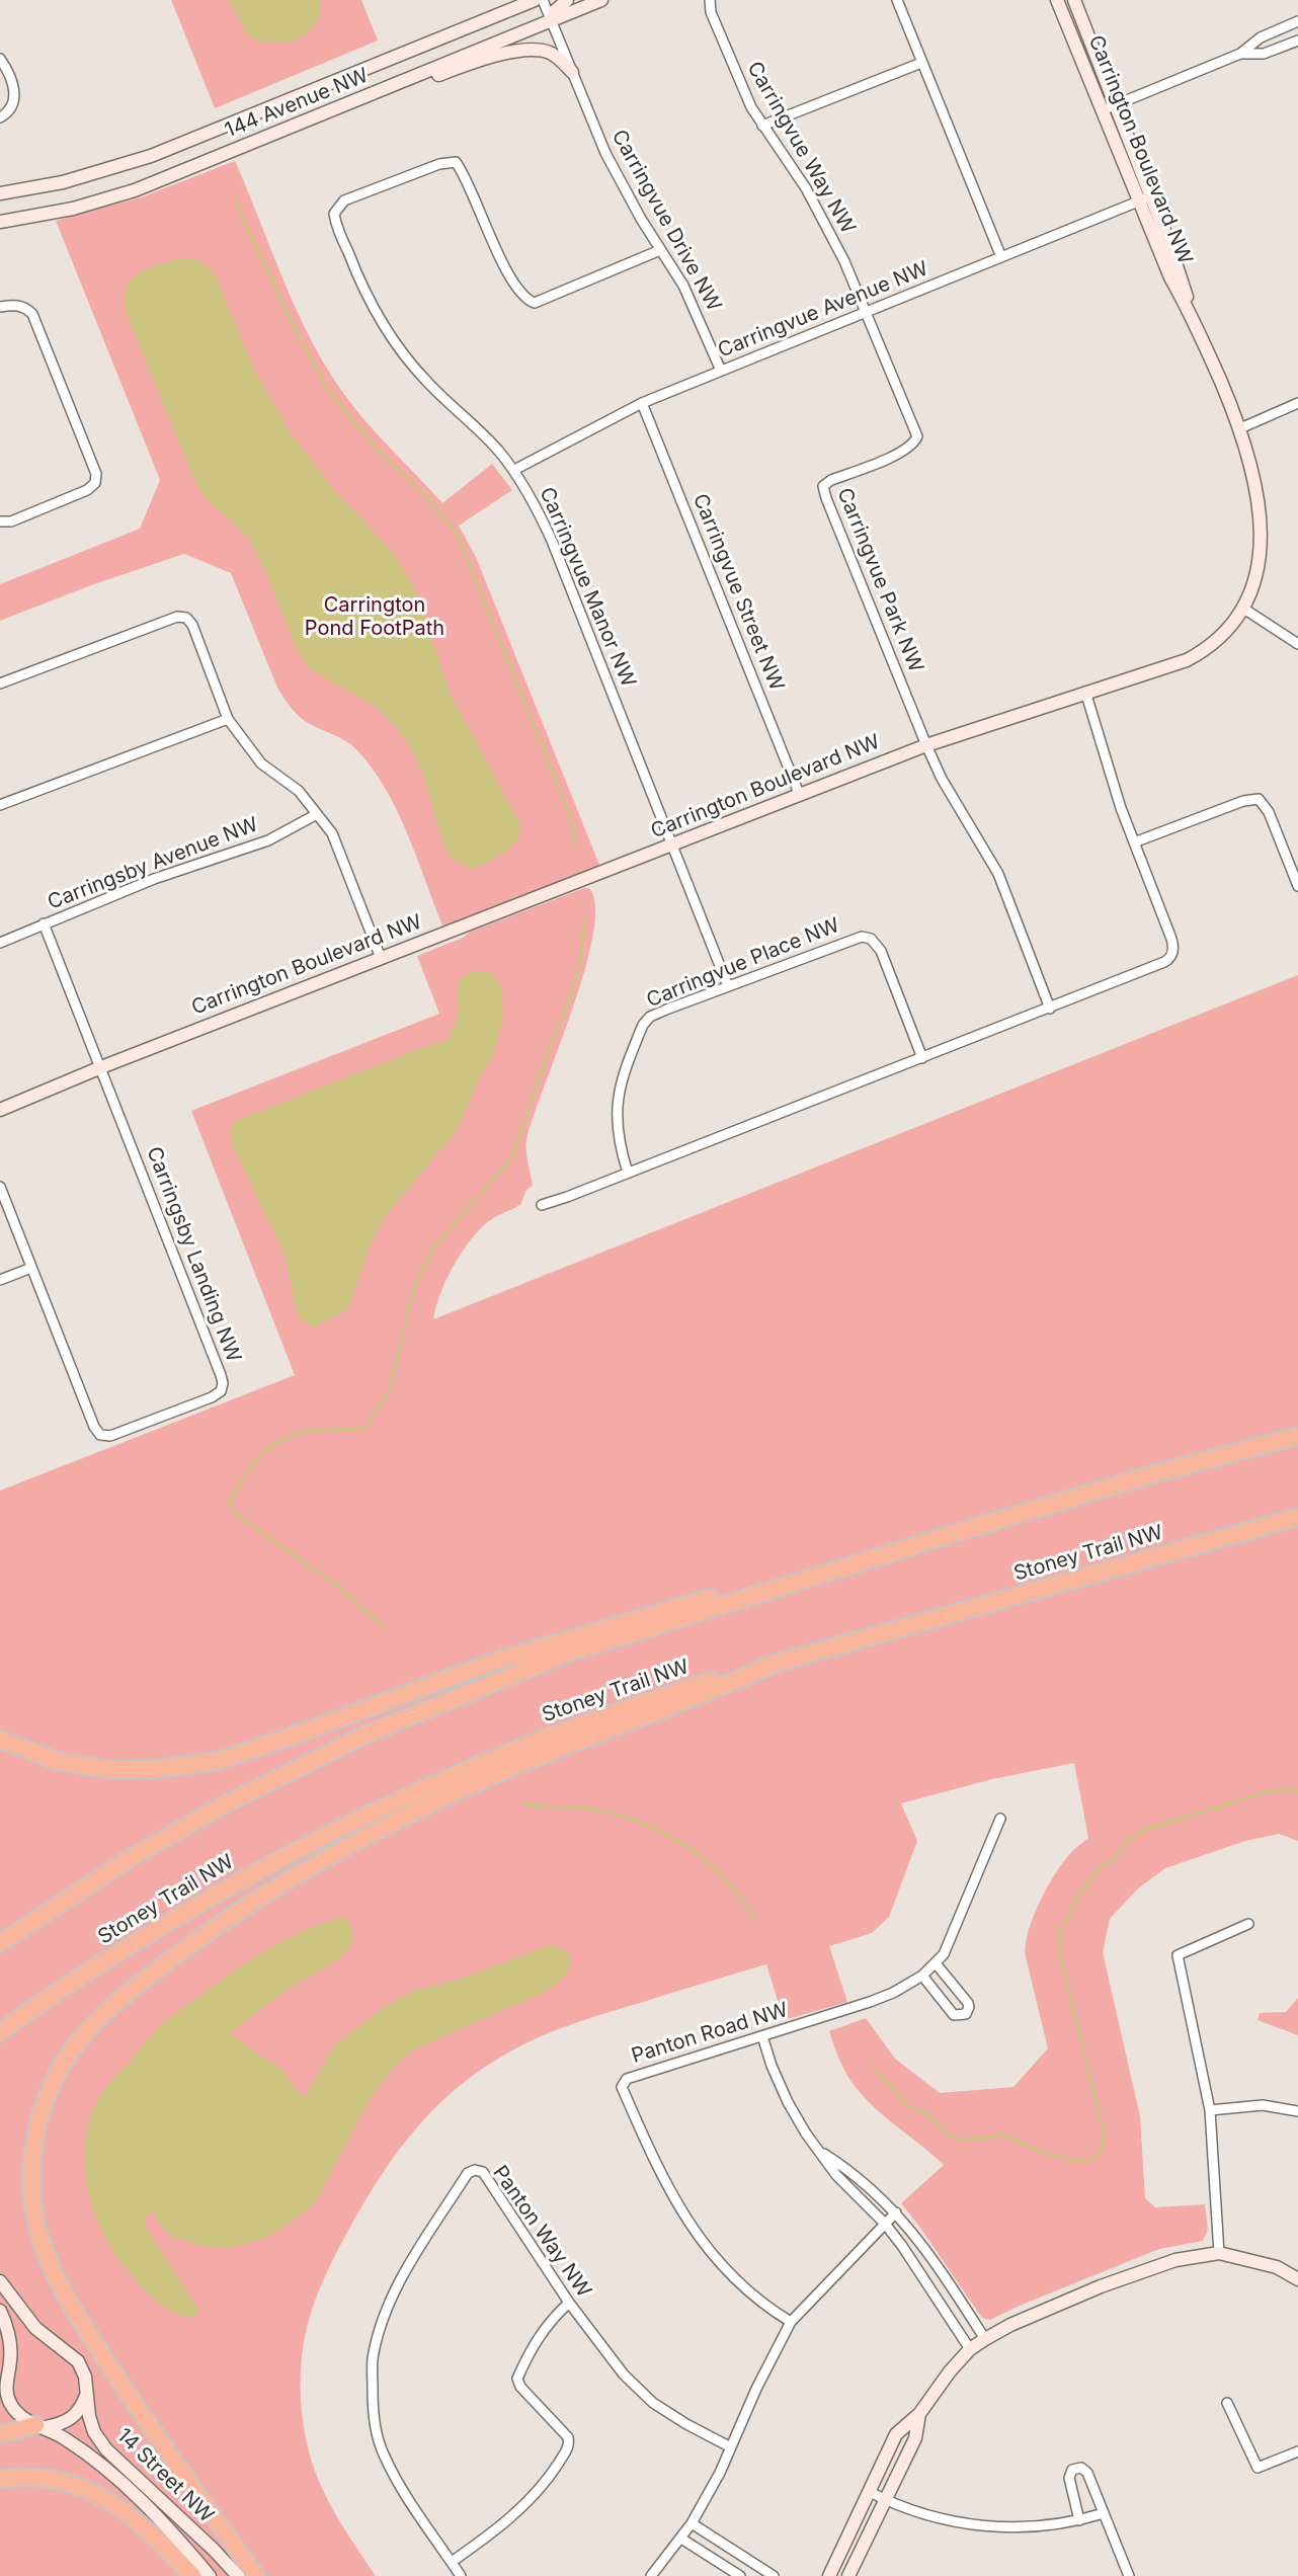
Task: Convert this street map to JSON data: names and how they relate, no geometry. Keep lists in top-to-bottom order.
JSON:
{
  "streets": {
    "highway": ["Stoney Trail NW"],
    "street": [
      "144 Avenue NW",
      "Carringvue Way NW",
      "Carrington Boulevard NW",
      "Carringvue Drive NW",
      "Carringvue Avenue NW",
      "Carringvue Park NW",
      "Carringvue Manor NW",
      "Carringvue Street NW",
      "Carringsby Avenue NW",
      "Carringvue Place NW",
      "Carringsby Landing NW",
      "Panton Road NW",
      "Panton Way NW",
      "14 Street NW"
    ]
  },
  "crossings": [
    ["144 Avenue NW", "Carringvue Drive NW"],
    ["Carringvue Way NW", "Carringvue Avenue NW"],
    ["Carringvue Way NW", "Carringvue Park NW"],
    ["Carrington Boulevard NW", "Carringvue Avenue NW"],
    ["Carrington Boulevard NW", "Carringvue Park NW"],
    ["Carrington Boulevard NW", "Carringvue Manor NW"],
    ["Carrington Boulevard NW", "Carringvue Street NW"],
    ["Carrington Boulevard NW", "Carringsby Landing NW"],
    ["Carringvue Drive NW", "Carringvue Avenue NW"],
    ["Carringvue Drive NW", "Carringvue Manor NW"],
    ["Carringvue Avenue NW", "Carringvue Park NW"],
    ["Carringvue Avenue NW", "Carringvue Manor NW"],
    ["Carringvue Avenue NW", "Carringvue Street NW"],
    ["Carringvue Manor NW", "Carringvue Place NW"]
  ],
  "parks": ["Carrington Pond FootPath"]
}
